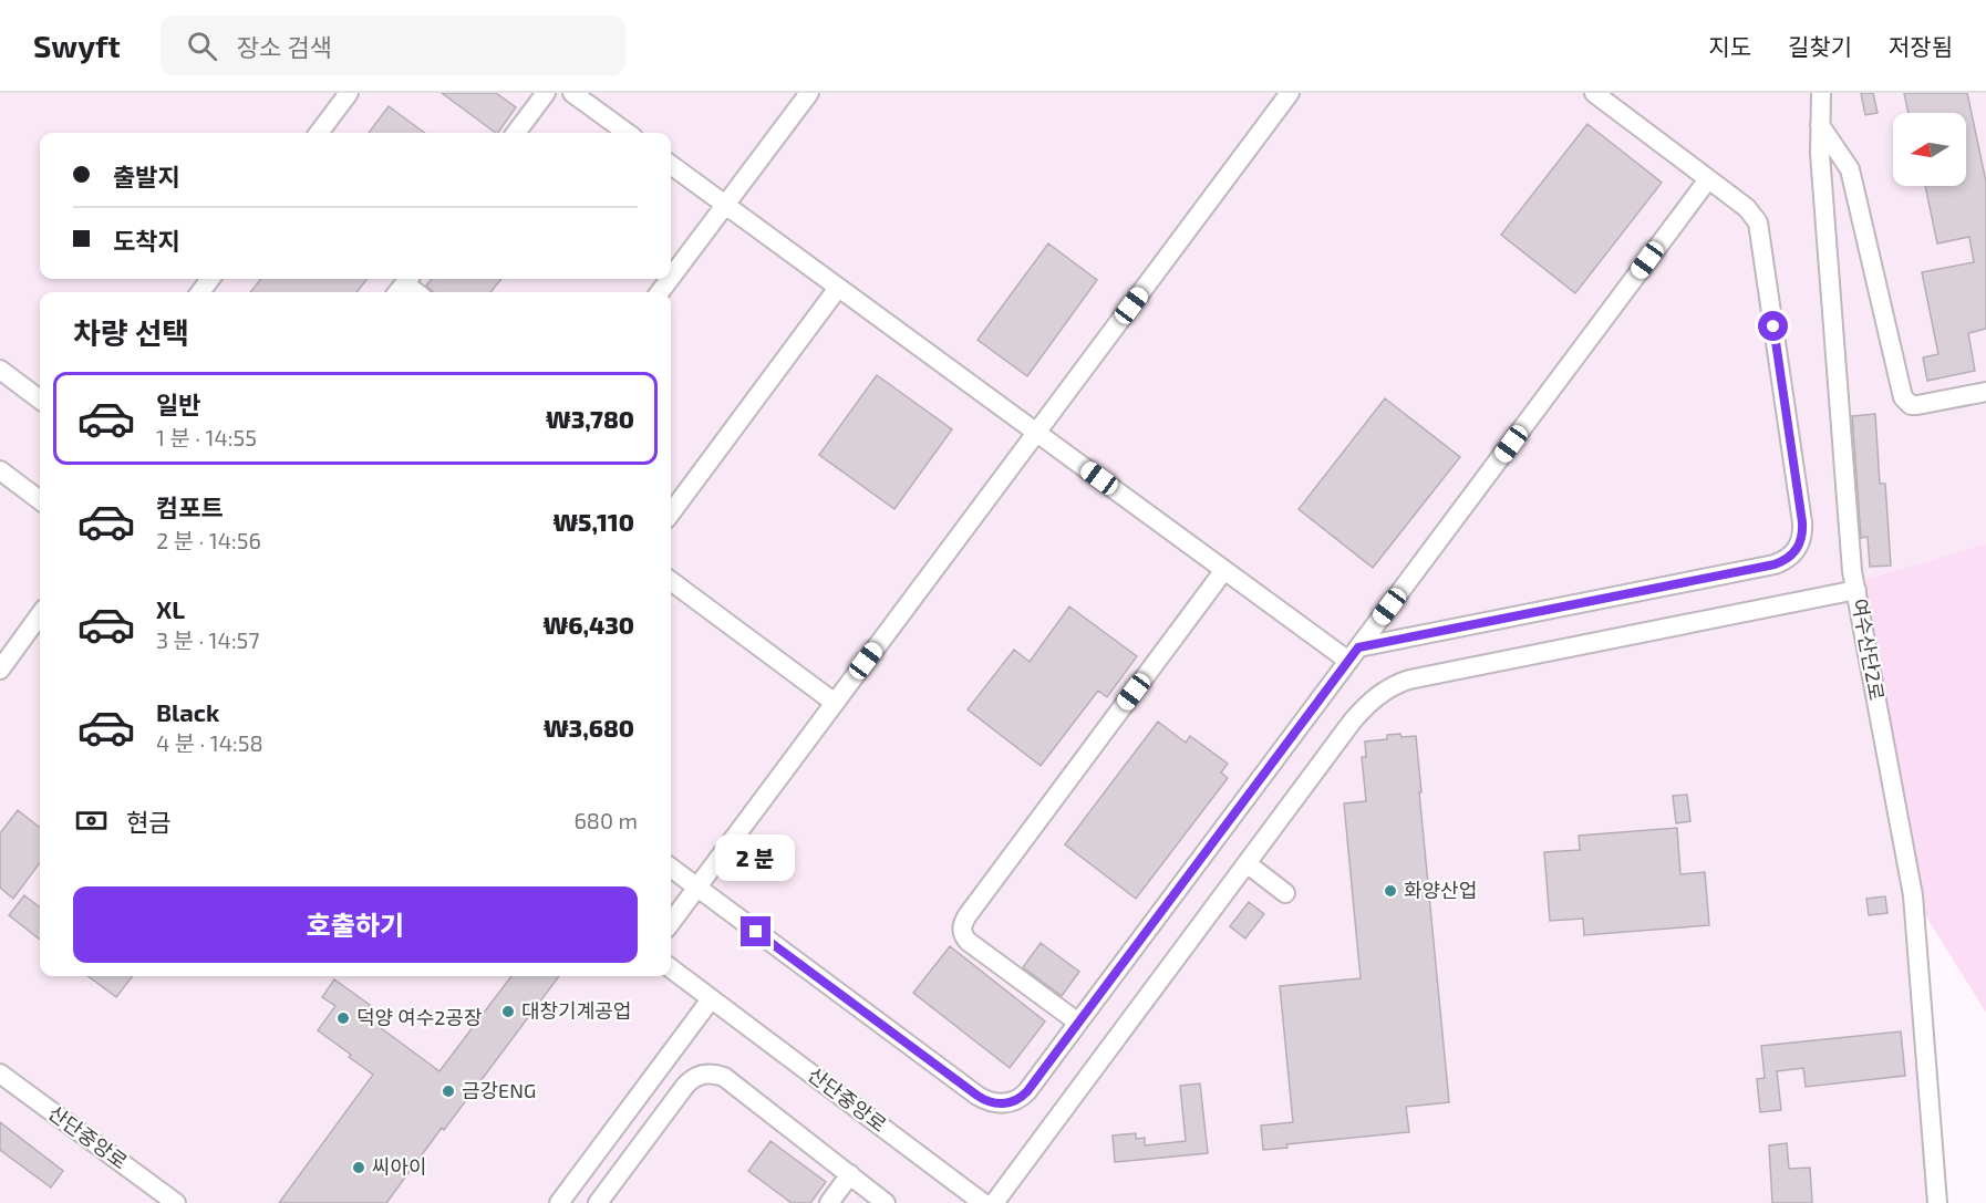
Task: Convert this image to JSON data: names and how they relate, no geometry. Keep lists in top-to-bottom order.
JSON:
{
  "streets": {
    "street": ["여수산단2로", "산단중앙로"]
  },
  "places": [
    "화양산업",
    "대창기계공업",
    "덕양 여수2공장",
    "금강ENG",
    "씨아이"
  ],
  "north": "left",
  "page": {
    "header": "Swyft",
    "search": "장소 검색",
    "nav": ["지도", "길찾기", "저장됨"],
    "banner": ["출발지", "도착지"],
    "heading": "차량 선택",
    "list": [
      {
        "name": "일반",
        "note": "1 분 · 14:55",
        "value": "₩3,780"
      },
      {
        "name": "컴포트",
        "note": "2 분 · 14:56",
        "value": "₩5,110"
      },
      {
        "name": "XL",
        "note": "3 분 · 14:57",
        "value": "₩6,430"
      },
      {
        "name": "Black",
        "note": "4 분 · 14:58",
        "value": "₩3,680"
      }
    ],
    "pay": ["현금", "680 m"],
    "bubble": "2 분",
    "buttons": "호출하기"
  }
}
